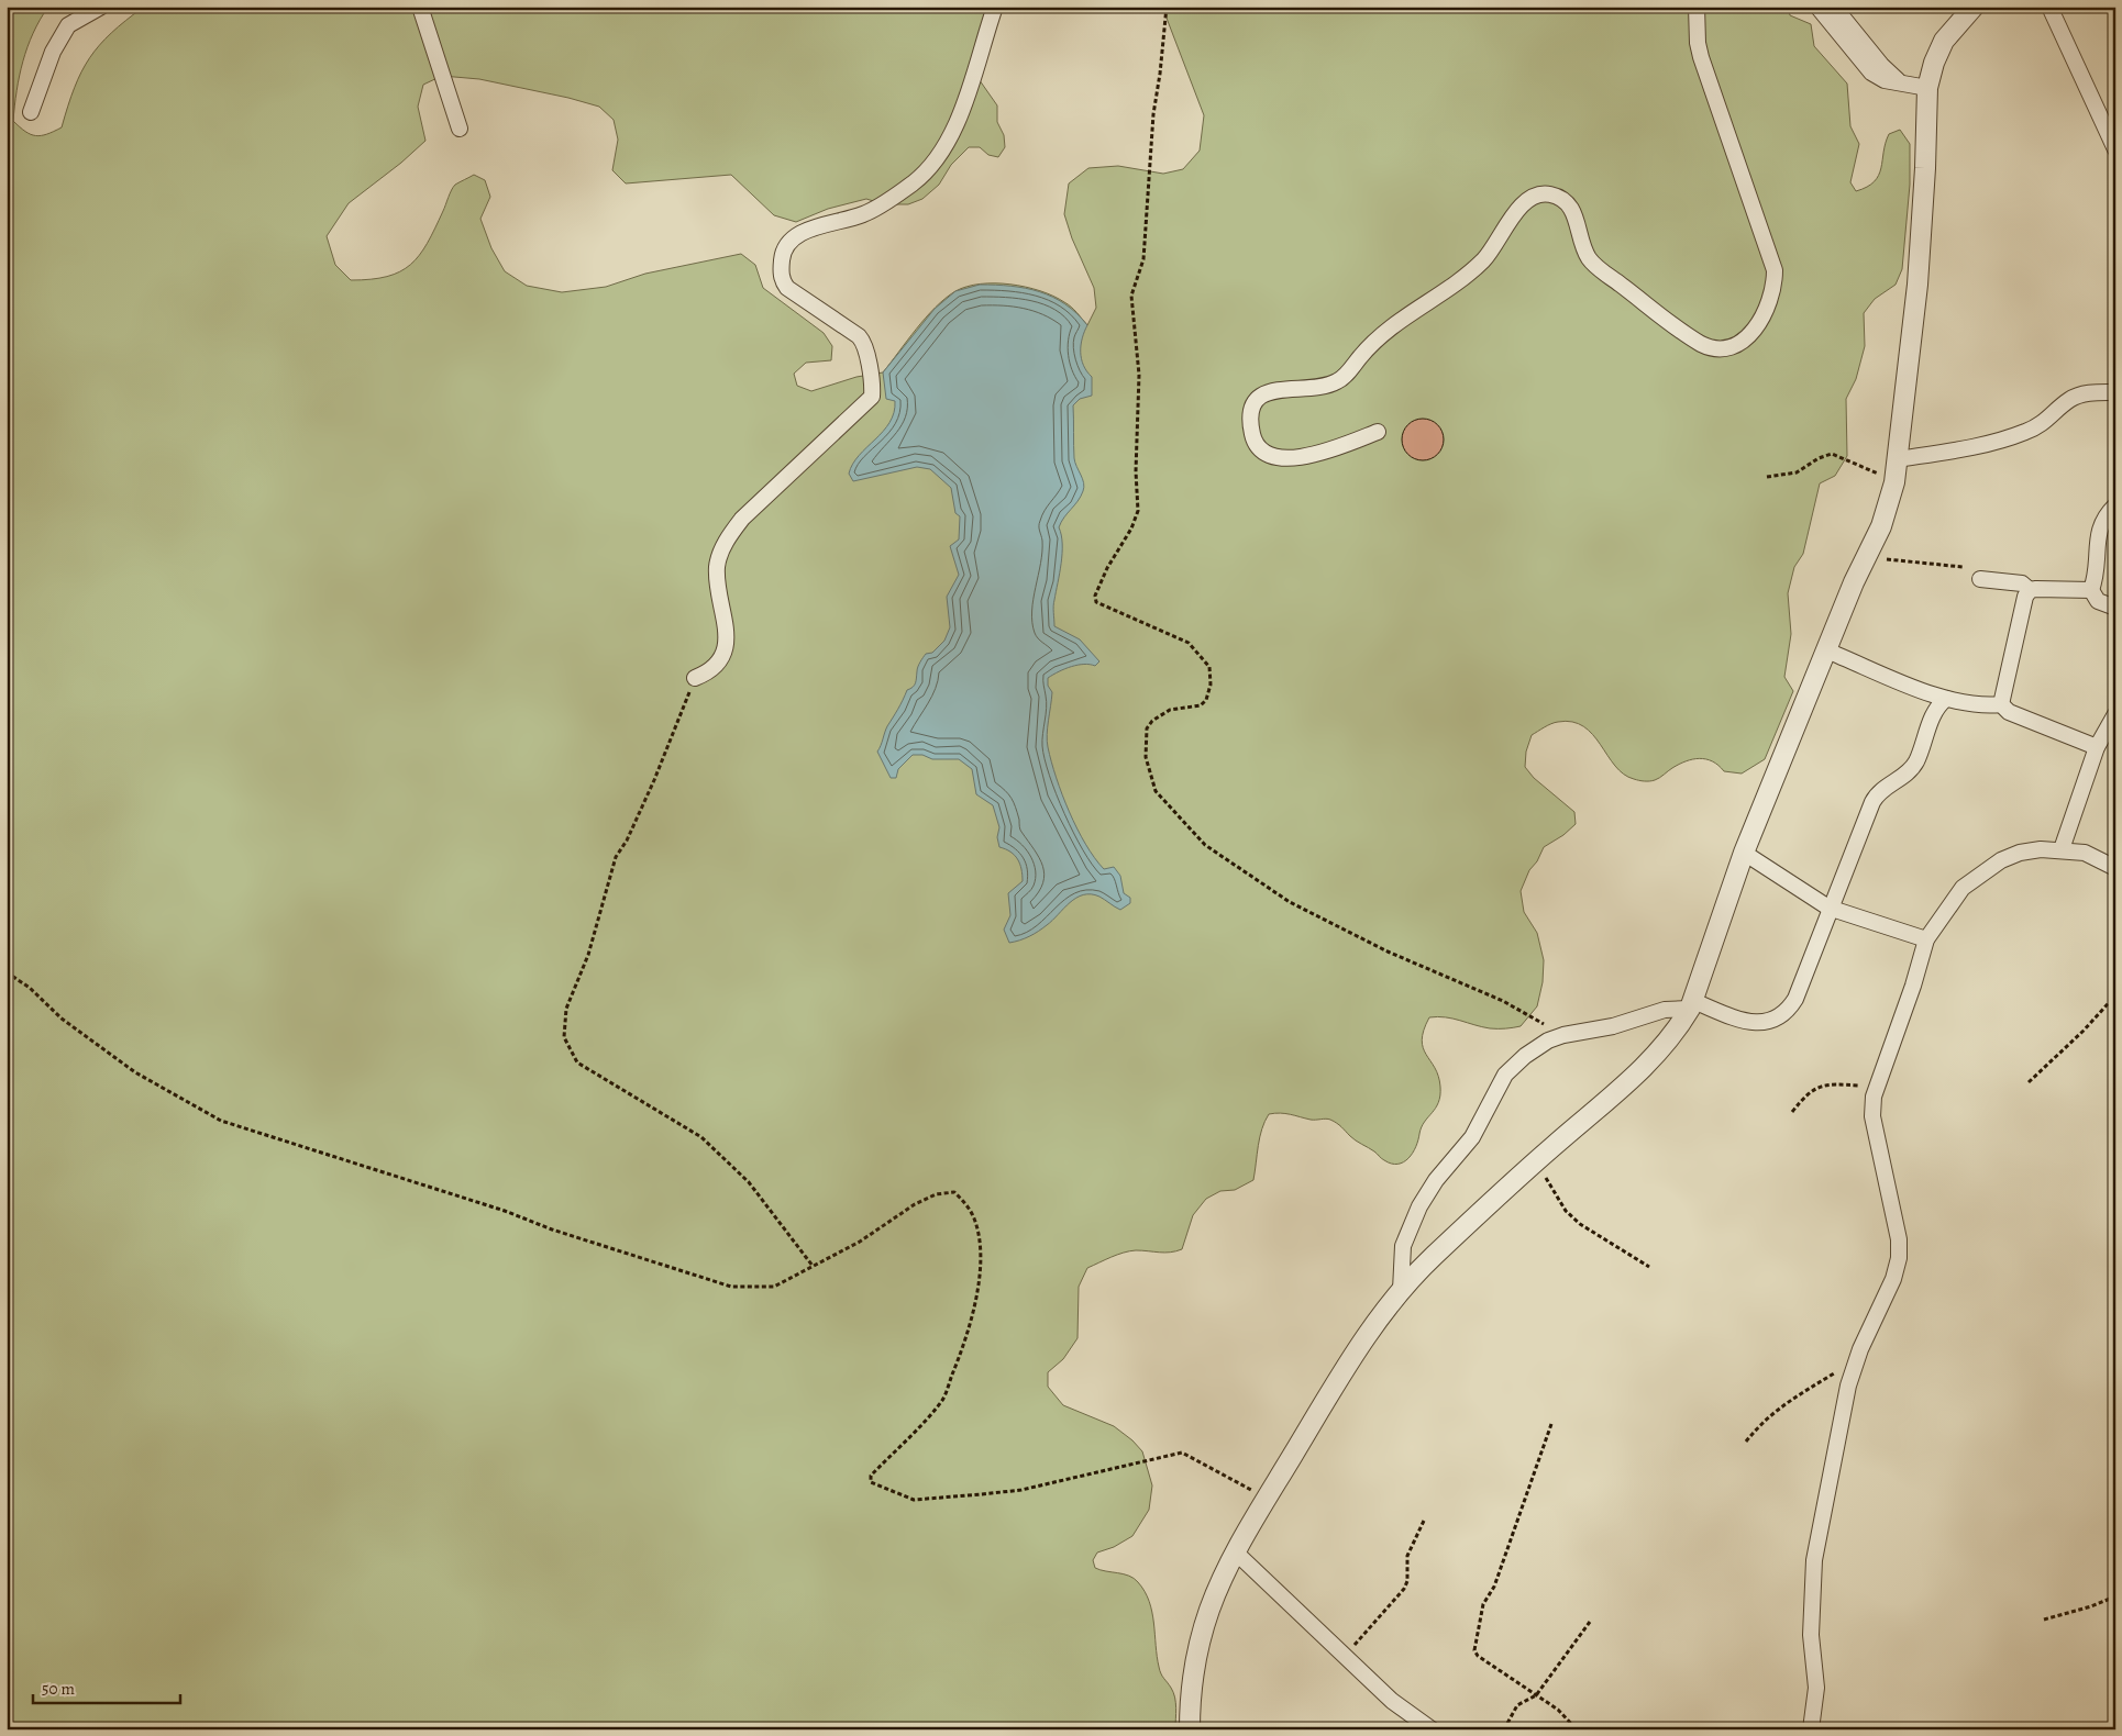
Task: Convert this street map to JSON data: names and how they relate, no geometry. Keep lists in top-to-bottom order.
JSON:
{
  "scale_bar": "50 m"
}
